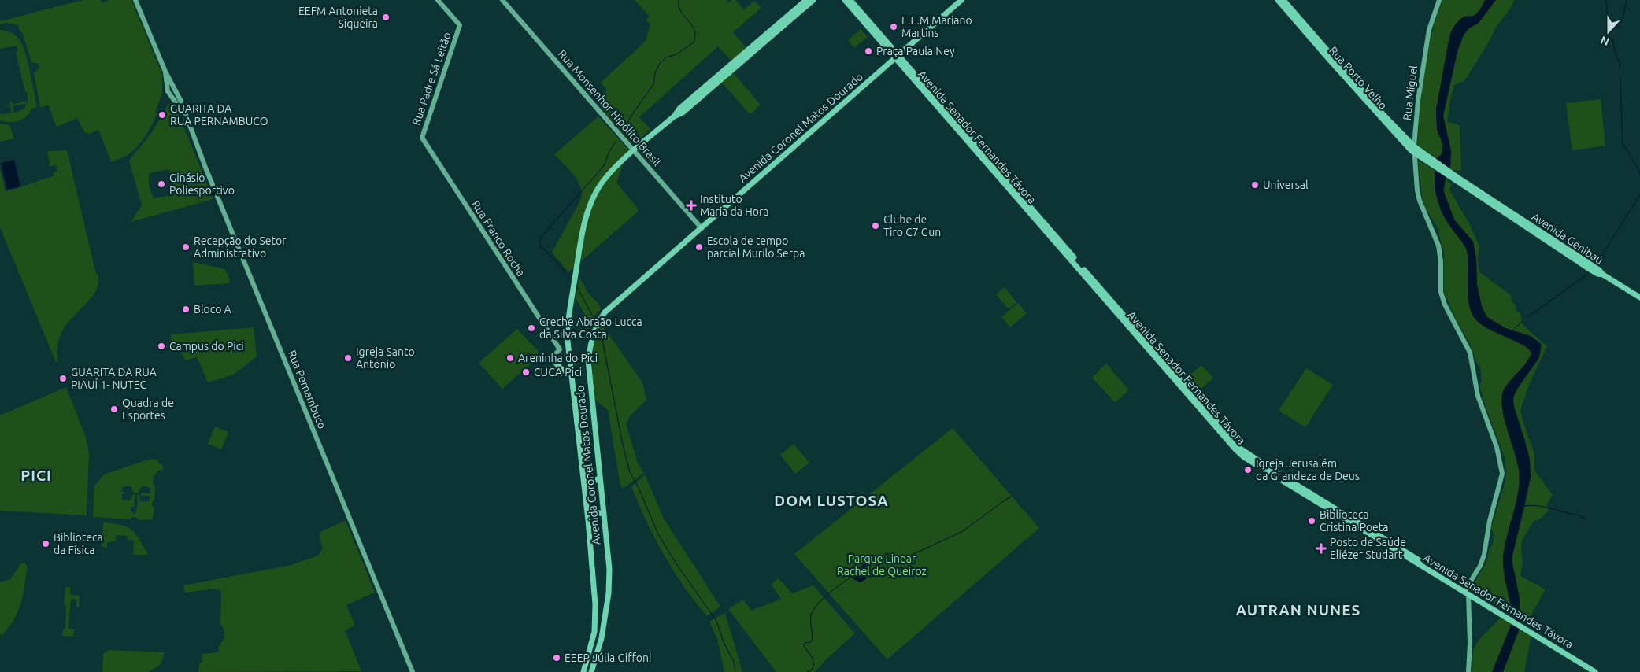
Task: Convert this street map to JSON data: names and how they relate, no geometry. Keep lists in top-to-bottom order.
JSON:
{
  "streets": {
    "main road": [
      "Rua Porto Velho",
      "Rua Padre Sá Leitão",
      "Rua Miguel",
      "Rua Monsenhor Hipólito Brasil",
      "Avenida Coronel Matos Dourado",
      "Avenida Senador Fernandes Távora",
      "Rua Franco Rocha",
      "Avenida Genibaú",
      "Rua Pernambuco"
    ]
  },
  "crossings": [
    ["Rua Porto Velho", "Rua Miguel"],
    ["Rua Porto Velho", "Avenida Genibaú"],
    ["Rua Padre Sá Leitão", "Rua Franco Rocha"],
    ["Rua Miguel", "Avenida Senador Fernandes Távora"],
    ["Rua Monsenhor Hipólito Brasil", "Avenida Coronel Matos Dourado"],
    ["Avenida Coronel Matos Dourado", "Avenida Senador Fernandes Távora"]
  ],
  "districts": ["PICI", "DOM LUSTOSA", "AUTRAN NUNES"],
  "parks": ["Parque Linear Rachel de Queiroz"],
  "places": {
    "other": [
      "EEFM Antonieta Siqueira",
      "E.E.M Mariano Martins",
      "Praça Paula Ney",
      "GUARITA DA RUA PERNAMBUCO",
      "Ginásio Poliesportivo",
      "Universal",
      "Clube de Tiro C7 Gun",
      "Recepção do Setor Administrativo",
      "Escola de tempo parcial Murilo Serpa",
      "Bloco A",
      "Creche Abraão Lucca da Silva Costa",
      "Campus do Pici",
      "Igreja Santo Antonio",
      "Areninha do Pici",
      "CUCA Pici",
      "GUARITA DA RUA PIAUÍ 1- NUTEC",
      "Quadra de Esportes",
      "Igreja Jerusalém da Grandeza de Deus",
      "Biblioteca Cristina Poeta",
      "Biblioteca da Física",
      "EEEP Júlia Giffoni"
    ],
    "health": ["Instituto Maria da Hora", "Posto de Saúde Eliézer Studart"]
  },
  "north": "bottom"
}
